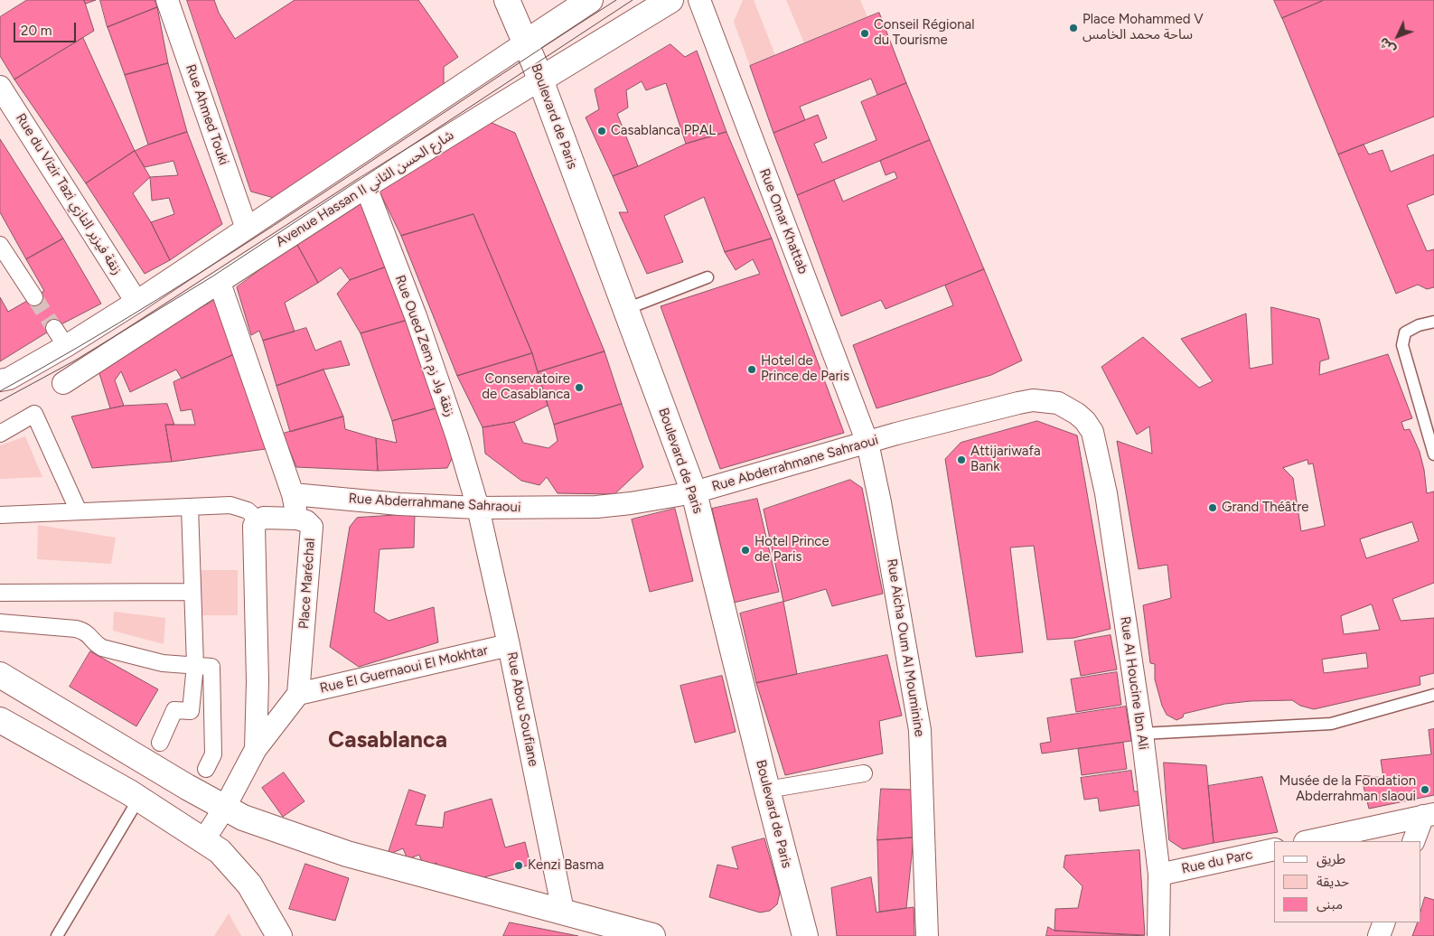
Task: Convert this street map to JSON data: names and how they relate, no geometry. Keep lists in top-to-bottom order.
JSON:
{
  "streets": {
    "main road": ["Boulevard de Paris", "Avenue Hassan II شارع الحسن الثاني"],
    "street": [
      "Rue Ahmed Touki",
      "Rue du Vizir Tazi زنقة فيزير التازي",
      "Rue Omar Khattab",
      "Rue Oued Zem زنقة واد زم",
      "Rue Abderrahmane Sahraoui",
      "Place Maréchal",
      "Rue Aicha Oum Al Mouminine",
      "Rue El Guernaoui El Mokhtar",
      "Rue Al Houcine Ibn Ali",
      "Rue Abou Soufiane",
      "Rue du Parc"
    ]
  },
  "crossings": [
    ["Boulevard de Paris", "Avenue Hassan II شارع الحسن الثاني"],
    ["Boulevard de Paris", "Rue Abderrahmane Sahraoui"],
    ["Avenue Hassan II شارع الحسن الثاني", "Rue Oued Zem زنقة واد زم"],
    ["Rue Omar Khattab", "Rue Abderrahmane Sahraoui"],
    ["Rue Omar Khattab", "Rue Aicha Oum Al Mouminine"],
    ["Rue Oued Zem زنقة واد زم", "Rue Abderrahmane Sahraoui"],
    ["Rue Oued Zem زنقة واد زم", "Rue Abou Soufiane"],
    ["Rue Abderrahmane Sahraoui", "Rue Aicha Oum Al Mouminine"],
    ["Rue Abderrahmane Sahraoui", "Rue Al Houcine Ibn Ali"],
    ["Rue Abderrahmane Sahraoui", "Rue Abou Soufiane"],
    ["Place Maréchal", "Rue El Guernaoui El Mokhtar"],
    ["Rue El Guernaoui El Mokhtar", "Rue Abou Soufiane"],
    ["Rue Al Houcine Ibn Ali", "Rue du Parc"]
  ],
  "districts": ["Casablanca"],
  "places": [
    "Place Mohammed V ساحة محمد الخامس",
    "Conseil Régional du Tourisme",
    "Casablanca PPAL",
    "Hotel de Prince de Paris",
    "Conservatoire de Casablanca",
    "Attijariwafa Bank",
    "Grand Théâtre",
    "Hotel Prince de Paris",
    "Musée de la Fondation Abderrahman slaoui",
    "Kenzi Basma"
  ],
  "legend": ["طريق", "حديقة", "مبنى"],
  "scale_bar": "20 m",
  "north": "bottom left"
}
